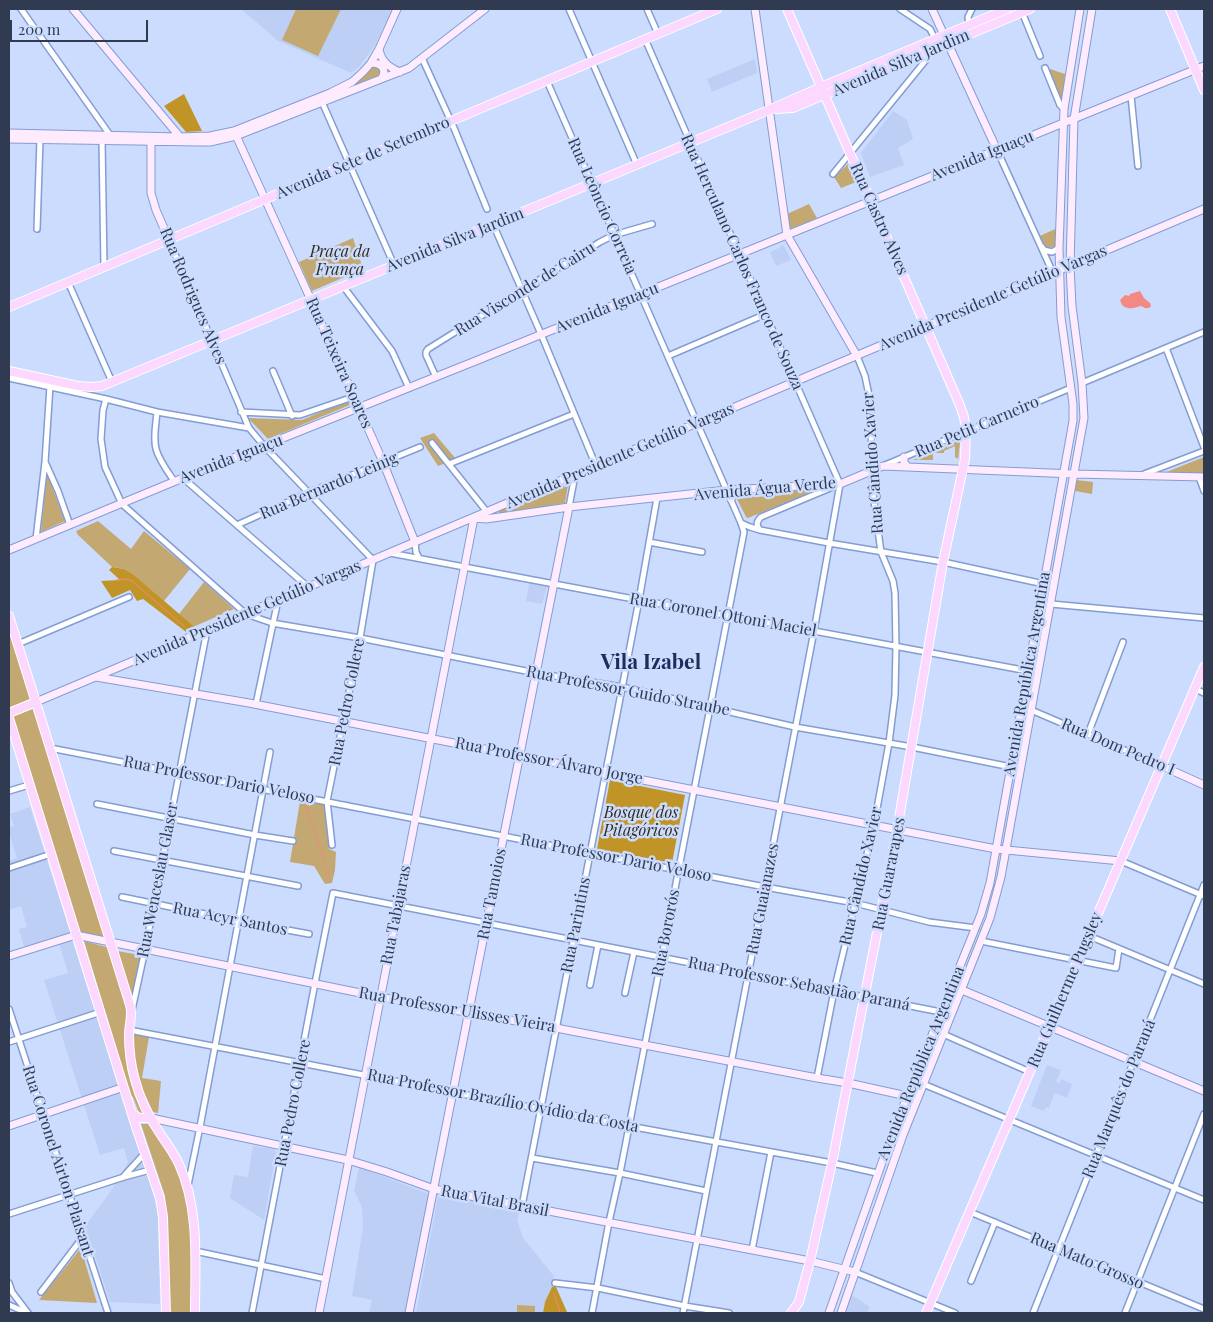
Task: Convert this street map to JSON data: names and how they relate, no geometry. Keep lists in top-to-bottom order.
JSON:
{
  "streets": {
    "main road": [
      "Avenida Silva Jardim",
      "Avenida Sete de Setembro",
      "Rua Castro Alves",
      "Rua Guararapes",
      "Rua Guilherme Pugsley"
    ],
    "street": [
      "Avenida Iguaçu",
      "Rua Leôncio Correia",
      "Rua Herculano Carlos Franco de Souza",
      "Rua Visconde de Cairu",
      "Rua Rodrigues Alves",
      "Avenida Presidente Getúlio Vargas",
      "Rua Teixeira Soares",
      "Rua Petit Carneiro",
      "Rua Cândido Xavier",
      "Rua Bernardo Leinig",
      "Avenida Água Verde",
      "Rua Coronel Ottoni Maciel",
      "Avenida República Argentina",
      "Rua Professor Guido Straube",
      "Rua Pedro Collere",
      "Rua Dom Pedro I",
      "Rua Professor Álvaro Jorge",
      "Rua Professor Dario Veloso",
      "Rua Wenceslau Glaser",
      "Rua Tamoios",
      "Rua Guaianazes",
      "Rua Tabajaras",
      "Rua Acyr Santos",
      "Rua Parintins",
      "Rua Bororós",
      "Rua Professor Sebastião Paraná",
      "Rua Professor Ulisses Vieira",
      "Rua Marquês do Paraná",
      "Rua Professor Brazílio Ovídio da Costa",
      "Rua Coronel Airton Plaisant",
      "Rua Vital Brasil",
      "Rua Mato Grosso"
    ]
  },
  "crossings": [
    ["Avenida Silva Jardim", "Rua Leôncio Correia"],
    ["Avenida Silva Jardim", "Rua Castro Alves"],
    ["Avenida Silva Jardim", "Rua Herculano Carlos Franco de Souza"],
    ["Avenida Silva Jardim", "Rua Rodrigues Alves"],
    ["Avenida Silva Jardim", "Rua Teixeira Soares"],
    ["Avenida Silva Jardim", "Rua Cândido Xavier"],
    ["Avenida Iguaçu", "Rua Leôncio Correia"],
    ["Avenida Iguaçu", "Rua Castro Alves"],
    ["Avenida Iguaçu", "Rua Herculano Carlos Franco de Souza"],
    ["Avenida Iguaçu", "Rua Visconde de Cairu"],
    ["Avenida Iguaçu", "Rua Rodrigues Alves"],
    ["Avenida Iguaçu", "Rua Teixeira Soares"],
    ["Avenida Iguaçu", "Rua Cândido Xavier"],
    ["Avenida Iguaçu", "Avenida República Argentina"],
    ["Avenida Sete de Setembro", "Rua Leôncio Correia"],
    ["Avenida Sete de Setembro", "Rua Herculano Carlos Franco de Souza"],
    ["Avenida Sete de Setembro", "Rua Rodrigues Alves"],
    ["Avenida Sete de Setembro", "Rua Teixeira Soares"],
    ["Rua Leôncio Correia", "Rua Visconde de Cairu"],
    ["Rua Leôncio Correia", "Avenida Presidente Getúlio Vargas"],
    ["Rua Leôncio Correia", "Avenida Água Verde"],
    ["Rua Leôncio Correia", "Rua Bororós"],
    ["Rua Castro Alves", "Avenida Presidente Getúlio Vargas"],
    ["Rua Castro Alves", "Rua Petit Carneiro"],
    ["Rua Castro Alves", "Rua Guararapes"],
    ["Rua Herculano Carlos Franco de Souza", "Avenida Presidente Getúlio Vargas"],
    ["Rua Herculano Carlos Franco de Souza", "Avenida Água Verde"],
    ["Rua Herculano Carlos Franco de Souza", "Rua Guaianazes"],
    ["Rua Rodrigues Alves", "Avenida Presidente Getúlio Vargas"],
    ["Rua Rodrigues Alves", "Rua Bernardo Leinig"],
    ["Rua Rodrigues Alves", "Rua Pedro Collere"],
    ["Avenida Presidente Getúlio Vargas", "Rua Teixeira Soares"],
    ["Avenida Presidente Getúlio Vargas", "Rua Cândido Xavier"],
    ["Avenida Presidente Getúlio Vargas", "Avenida Água Verde"],
    ["Avenida Presidente Getúlio Vargas", "Rua Coronel Ottoni Maciel"],
    ["Avenida Presidente Getúlio Vargas", "Avenida República Argentina"],
    ["Avenida Presidente Getúlio Vargas", "Rua Professor Guido Straube"],
    ["Avenida Presidente Getúlio Vargas", "Rua Pedro Collere"],
    ["Avenida Presidente Getúlio Vargas", "Rua Professor Álvaro Jorge"],
    ["Avenida Presidente Getúlio Vargas", "Rua Wenceslau Glaser"],
    ["Avenida Presidente Getúlio Vargas", "Rua Tamoios"],
    ["Avenida Presidente Getúlio Vargas", "Rua Tabajaras"],
    ["Rua Teixeira Soares", "Rua Bernardo Leinig"],
    ["Rua Petit Carneiro", "Avenida Água Verde"],
    ["Rua Petit Carneiro", "Avenida República Argentina"],
    ["Rua Petit Carneiro", "Rua Guararapes"],
    ["Rua Cândido Xavier", "Avenida Água Verde"],
    ["Rua Cândido Xavier", "Rua Coronel Ottoni Maciel"],
    ["Rua Cândido Xavier", "Rua Professor Guido Straube"],
    ["Rua Cândido Xavier", "Rua Professor Álvaro Jorge"],
    ["Rua Cândido Xavier", "Rua Professor Dario Veloso"],
    ["Rua Cândido Xavier", "Rua Professor Sebastião Paraná"],
    ["Rua Cândido Xavier", "Rua Professor Ulisses Vieira"],
    ["Avenida Água Verde", "Avenida República Argentina"],
    ["Avenida Água Verde", "Rua Guararapes"],
    ["Avenida Água Verde", "Rua Tamoios"],
    ["Avenida Água Verde", "Rua Guaianazes"],
    ["Avenida Água Verde", "Rua Tabajaras"],
    ["Avenida Água Verde", "Rua Parintins"],
    ["Rua Coronel Ottoni Maciel", "Avenida República Argentina"],
    ["Rua Coronel Ottoni Maciel", "Rua Guararapes"],
    ["Rua Coronel Ottoni Maciel", "Rua Tamoios"],
    ["Rua Coronel Ottoni Maciel", "Rua Guaianazes"],
    ["Rua Coronel Ottoni Maciel", "Rua Tabajaras"],
    ["Rua Coronel Ottoni Maciel", "Rua Parintins"],
    ["Rua Coronel Ottoni Maciel", "Rua Bororós"],
    ["Avenida República Argentina", "Rua Professor Guido Straube"],
    ["Avenida República Argentina", "Rua Dom Pedro I"],
    ["Avenida República Argentina", "Rua Professor Álvaro Jorge"],
    ["Avenida República Argentina", "Rua Professor Dario Veloso"],
    ["Avenida República Argentina", "Rua Professor Sebastião Paraná"],
    ["Avenida República Argentina", "Rua Professor Ulisses Vieira"],
    ["Avenida República Argentina", "Rua Professor Brazílio Ovídio da Costa"],
    ["Avenida República Argentina", "Rua Vital Brasil"],
    ["Rua Professor Guido Straube", "Rua Pedro Collere"],
    ["Rua Professor Guido Straube", "Rua Guararapes"],
    ["Rua Professor Guido Straube", "Rua Tamoios"],
    ["Rua Professor Guido Straube", "Rua Guaianazes"],
    ["Rua Professor Guido Straube", "Rua Tabajaras"],
    ["Rua Professor Guido Straube", "Rua Parintins"],
    ["Rua Professor Guido Straube", "Rua Bororós"],
    ["Rua Pedro Collere", "Rua Professor Álvaro Jorge"],
    ["Rua Pedro Collere", "Rua Professor Dario Veloso"],
    ["Rua Pedro Collere", "Rua Professor Sebastião Paraná"],
    ["Rua Pedro Collere", "Rua Professor Ulisses Vieira"],
    ["Rua Pedro Collere", "Rua Professor Brazílio Ovídio da Costa"],
    ["Rua Pedro Collere", "Rua Vital Brasil"],
    ["Rua Dom Pedro I", "Rua Guilherme Pugsley"],
    ["Rua Professor Álvaro Jorge", "Rua Guararapes"],
    ["Rua Professor Álvaro Jorge", "Rua Wenceslau Glaser"],
    ["Rua Professor Álvaro Jorge", "Rua Tamoios"],
    ["Rua Professor Álvaro Jorge", "Rua Guaianazes"],
    ["Rua Professor Álvaro Jorge", "Rua Tabajaras"],
    ["Rua Professor Álvaro Jorge", "Rua Parintins"],
    ["Rua Professor Álvaro Jorge", "Rua Bororós"],
    ["Rua Professor Álvaro Jorge", "Rua Guilherme Pugsley"],
    ["Rua Professor Dario Veloso", "Rua Guararapes"],
    ["Rua Professor Dario Veloso", "Rua Wenceslau Glaser"],
    ["Rua Professor Dario Veloso", "Rua Tamoios"],
    ["Rua Professor Dario Veloso", "Rua Guaianazes"],
    ["Rua Professor Dario Veloso", "Rua Tabajaras"],
    ["Rua Professor Dario Veloso", "Rua Parintins"],
    ["Rua Professor Dario Veloso", "Rua Bororós"],
    ["Rua Guararapes", "Rua Professor Sebastião Paraná"],
    ["Rua Guararapes", "Rua Professor Ulisses Vieira"],
    ["Rua Guararapes", "Rua Professor Brazílio Ovídio da Costa"],
    ["Rua Guararapes", "Rua Vital Brasil"],
    ["Rua Wenceslau Glaser", "Rua Acyr Santos"],
    ["Rua Wenceslau Glaser", "Rua Professor Ulisses Vieira"],
    ["Rua Tamoios", "Rua Professor Sebastião Paraná"],
    ["Rua Tamoios", "Rua Professor Ulisses Vieira"],
    ["Rua Tamoios", "Rua Professor Brazílio Ovídio da Costa"],
    ["Rua Tamoios", "Rua Vital Brasil"],
    ["Rua Guaianazes", "Rua Professor Sebastião Paraná"],
    ["Rua Guaianazes", "Rua Professor Ulisses Vieira"],
    ["Rua Guaianazes", "Rua Professor Brazílio Ovídio da Costa"],
    ["Rua Guaianazes", "Rua Vital Brasil"],
    ["Rua Tabajaras", "Rua Professor Sebastião Paraná"],
    ["Rua Tabajaras", "Rua Professor Ulisses Vieira"],
    ["Rua Tabajaras", "Rua Professor Brazílio Ovídio da Costa"],
    ["Rua Tabajaras", "Rua Vital Brasil"],
    ["Rua Parintins", "Rua Professor Sebastião Paraná"],
    ["Rua Parintins", "Rua Professor Ulisses Vieira"],
    ["Rua Parintins", "Rua Professor Brazílio Ovídio da Costa"],
    ["Rua Parintins", "Rua Vital Brasil"],
    ["Rua Bororós", "Rua Professor Sebastião Paraná"],
    ["Rua Bororós", "Rua Professor Ulisses Vieira"],
    ["Rua Bororós", "Rua Professor Brazílio Ovídio da Costa"],
    ["Rua Bororós", "Rua Vital Brasil"],
    ["Rua Guilherme Pugsley", "Rua Mato Grosso"],
    ["Rua Marquês do Paraná", "Rua Mato Grosso"]
  ],
  "districts": ["Vila Izabel"],
  "parks": ["Praça da França", "Bosque dos Pitagóricos"],
  "scale_bar": "200 m"
}
